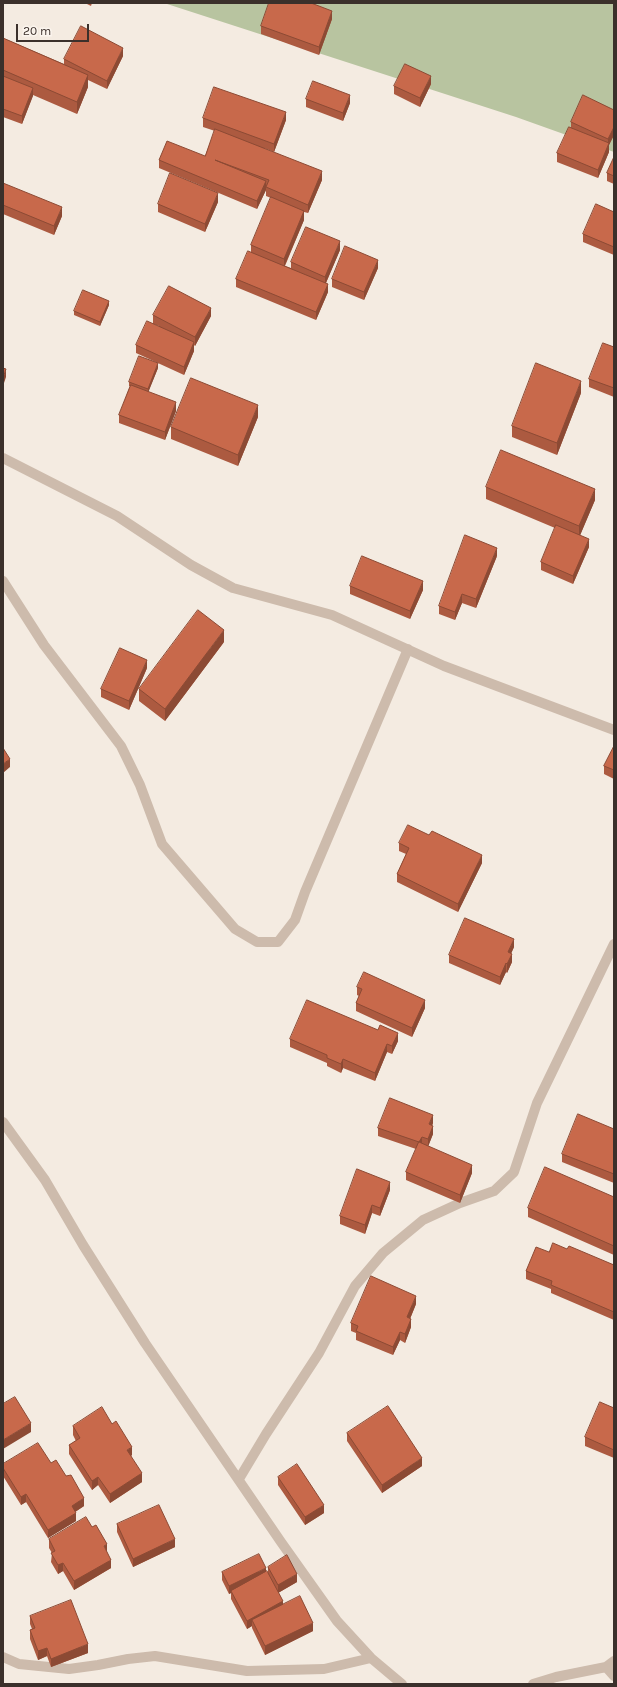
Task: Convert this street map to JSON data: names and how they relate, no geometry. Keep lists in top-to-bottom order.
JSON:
{
  "scale_bar": "20 m"
}
